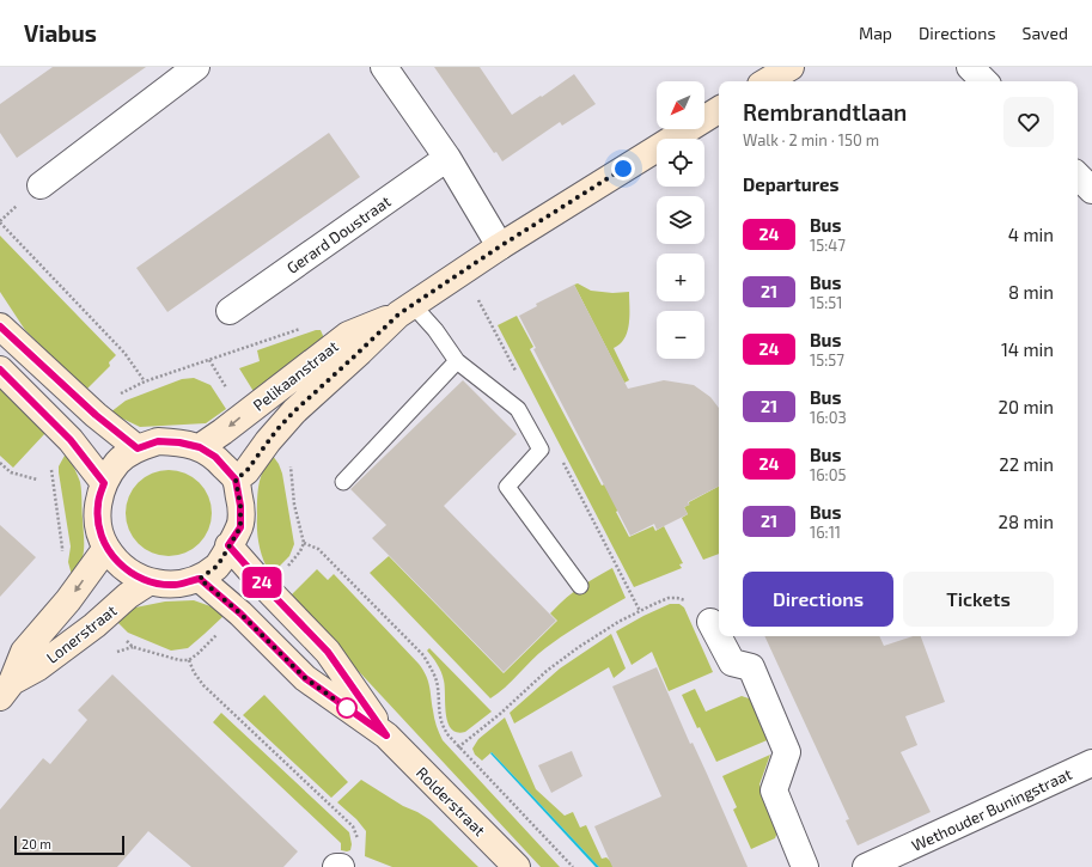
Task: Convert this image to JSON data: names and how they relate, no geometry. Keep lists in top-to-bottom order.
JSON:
{
  "streets": {
    "main road": ["Pelikaanstraat", "Lonerstraat", "Rolderstraat"],
    "street": ["Gerard Doustraat", "Wethouder Buningstraat"]
  },
  "crossings": [
    ["Pelikaanstraat", "Lonerstraat"],
    ["Pelikaanstraat", "Rolderstraat"],
    ["Lonerstraat", "Rolderstraat"]
  ],
  "lines": ["bus line 24"],
  "scale_bar": "20 m",
  "north": "bottom left",
  "page": {
    "header": "Viabus",
    "nav": ["Map", "Directions", "Saved"],
    "on_map": "24",
    "map_buttons": ["+", "−"],
    "heading": [
      ["Rembrandtlaan", "Walk · 2 min · 150 m"],
      "Departures"
    ],
    "list": [
      {
        "mark": "24",
        "name": "Bus",
        "note": "15:47",
        "value": "4 min"
      },
      {
        "mark": "21",
        "name": "Bus",
        "note": "15:51",
        "value": "8 min"
      },
      {
        "mark": "24",
        "name": "Bus",
        "note": "15:57",
        "value": "14 min"
      },
      {
        "mark": "21",
        "name": "Bus",
        "note": "16:03",
        "value": "20 min"
      },
      {
        "mark": "24",
        "name": "Bus",
        "note": "16:05",
        "value": "22 min"
      },
      {
        "mark": "21",
        "name": "Bus",
        "note": "16:11",
        "value": "28 min"
      }
    ],
    "buttons": ["Directions", "Tickets"],
    "scale": "20 m"
  }
}
